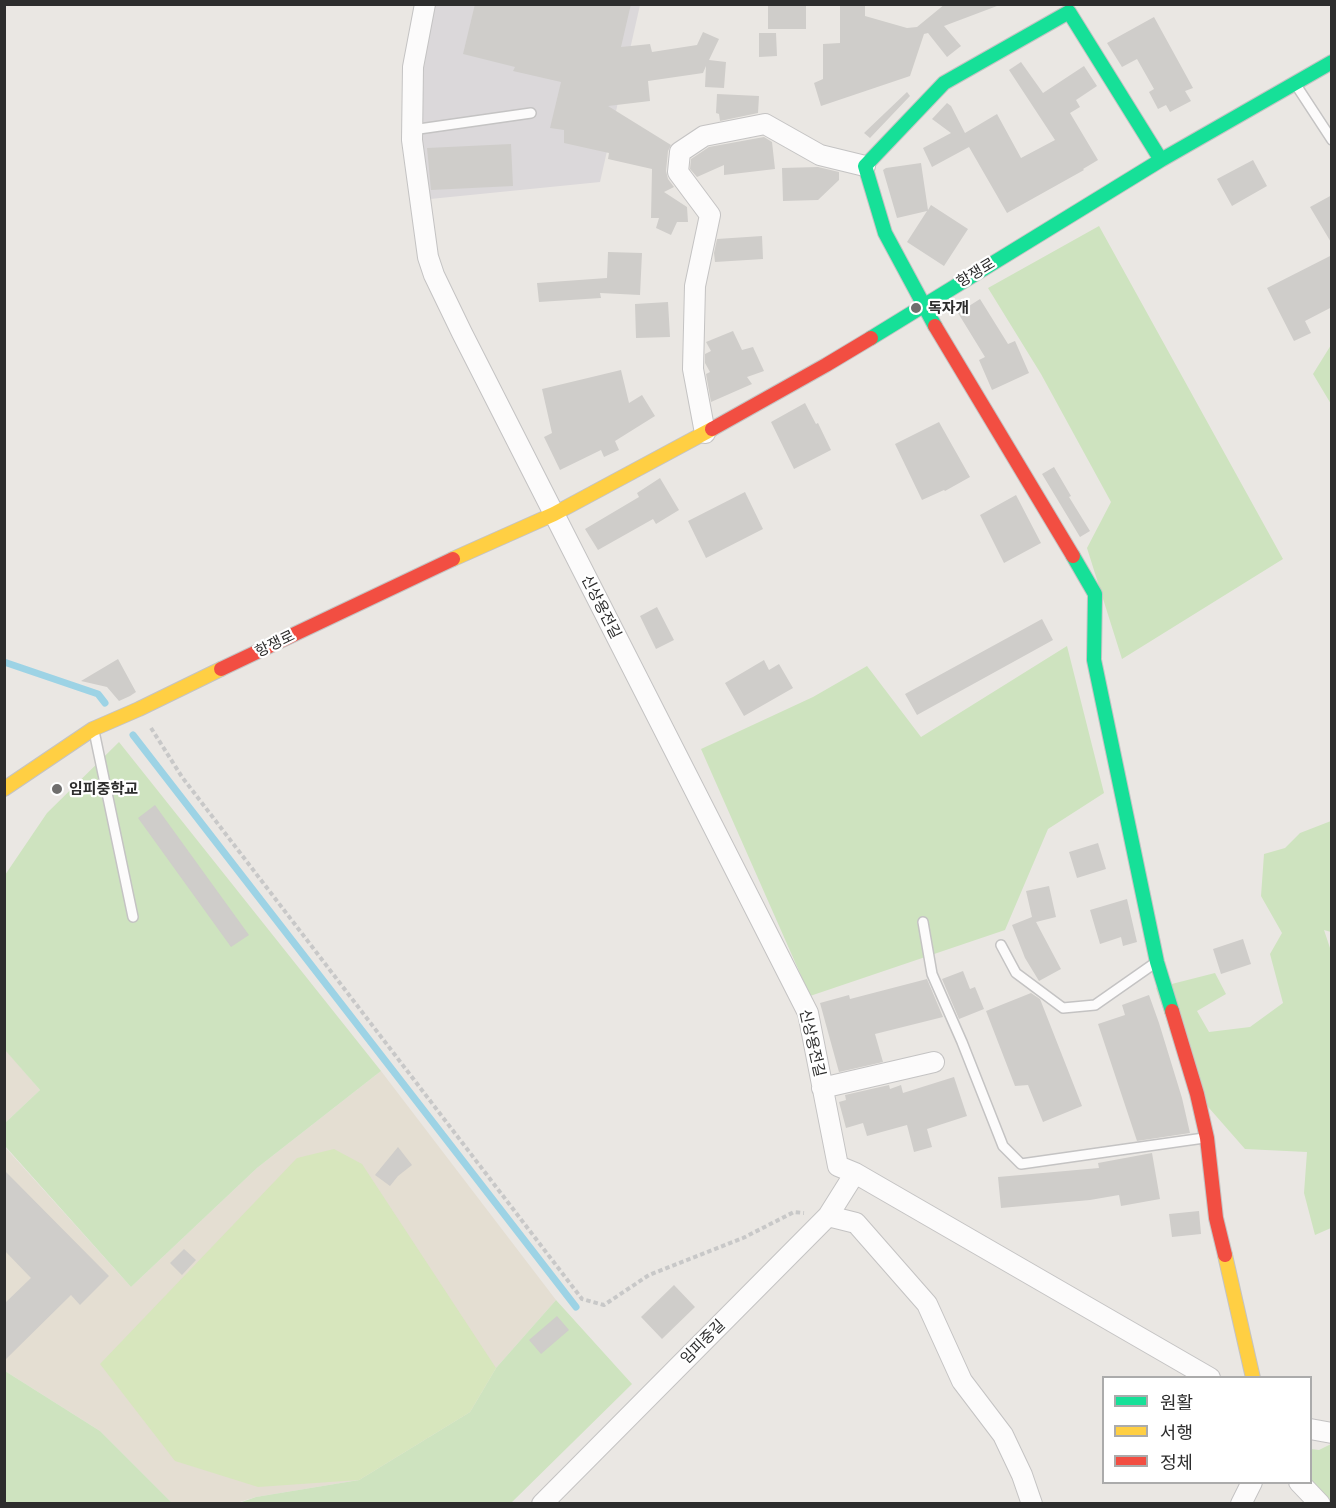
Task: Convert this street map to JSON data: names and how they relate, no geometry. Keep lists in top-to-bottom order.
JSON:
{
  "streets": {
    "street": ["항쟁로", "신상용전길", "임피중길"]
  },
  "crossings": [
    ["항쟁로", "신상용전길"],
    ["신상용전길", "임피중길"]
  ],
  "places": ["독자개", "임피중학교"],
  "legend": ["원활", "서행", "정체"]
}
